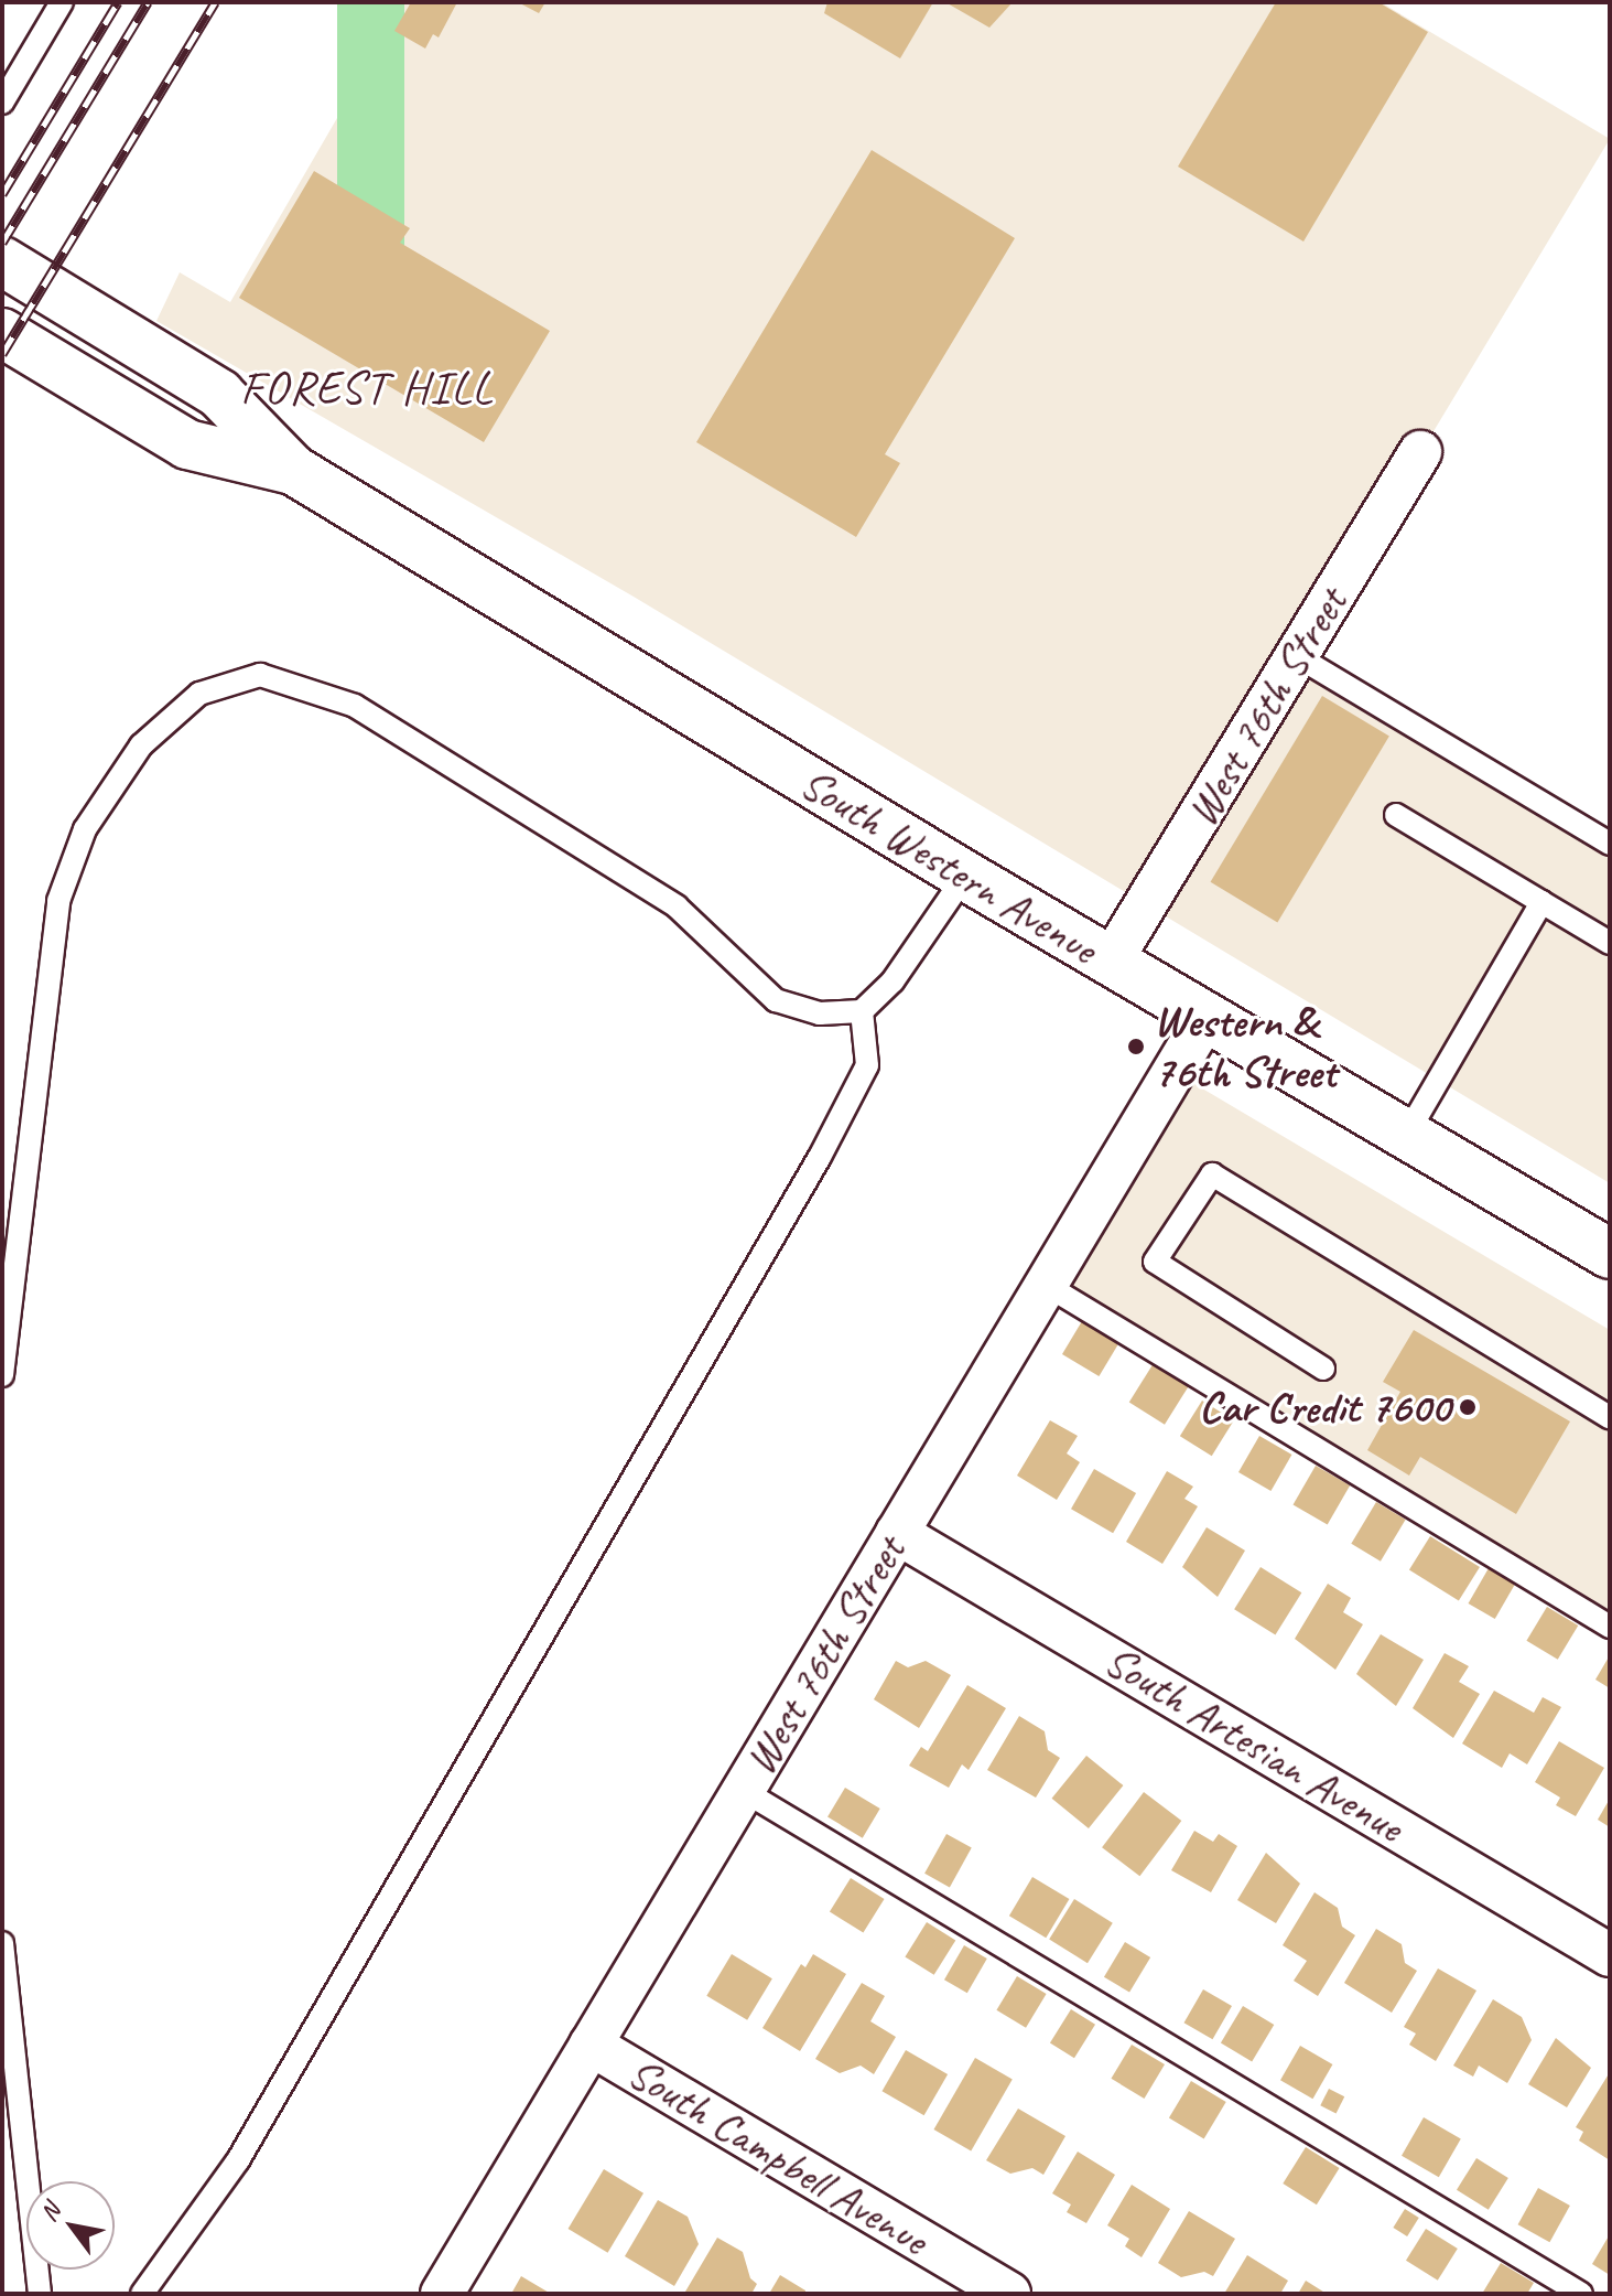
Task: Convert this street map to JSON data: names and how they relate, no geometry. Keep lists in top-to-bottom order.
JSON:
{
  "streets": {
    "main road": ["South Western Avenue"],
    "street": ["West 76th Street", "South Artesian Avenue", "South Campbell Avenue"]
  },
  "crossings": [
    ["West 76th Street", "South Western Avenue"],
    ["West 76th Street", "South Artesian Avenue"],
    ["West 76th Street", "South Campbell Avenue"]
  ],
  "districts": ["FOREST HILL"],
  "places": ["Western & 76th Street", "Car Credit 7600"],
  "north": "top left"
}
